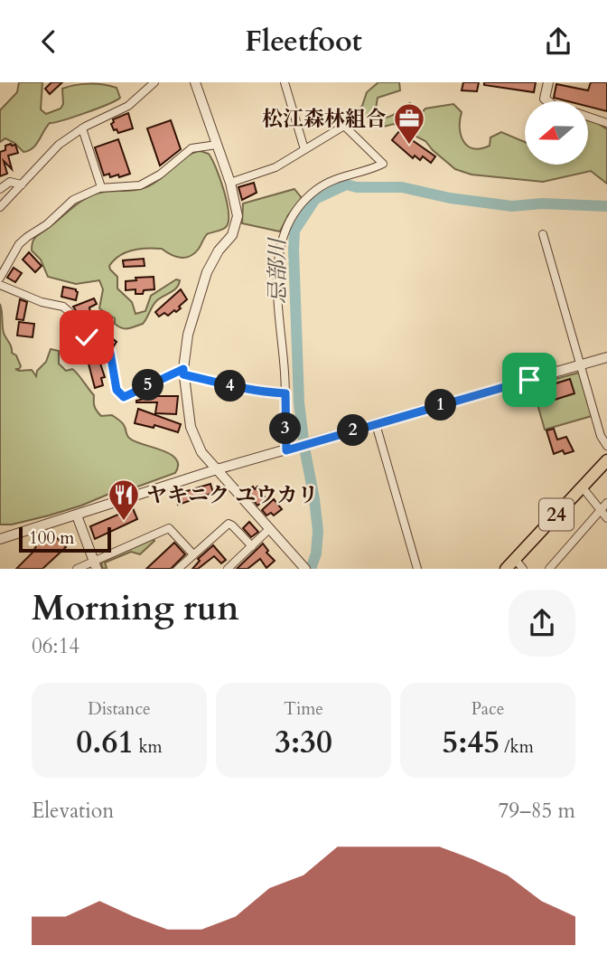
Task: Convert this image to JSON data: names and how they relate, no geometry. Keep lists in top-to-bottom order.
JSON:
{
  "streets": {
    "main road": ["24"]
  },
  "water": ["忌部川"],
  "places": {
    "office": ["松江森林組合"],
    "restaurant": ["ヤキニク ユウカリ"]
  },
  "scale_bar": "100 m",
  "north": "left",
  "page": {
    "header": "Fleetfoot",
    "pins": [
      "5",
      "4",
      "1",
      "3",
      "2"
    ],
    "scale": "100 m",
    "heading": ["Morning run", "06:14"],
    "stats": [
      ["Distance", "0.61 km"],
      ["Time", "3:30"],
      ["Pace", "5:45 /km"]
    ],
    "chart": ["Elevation", "79–85 m"]
  }
}
